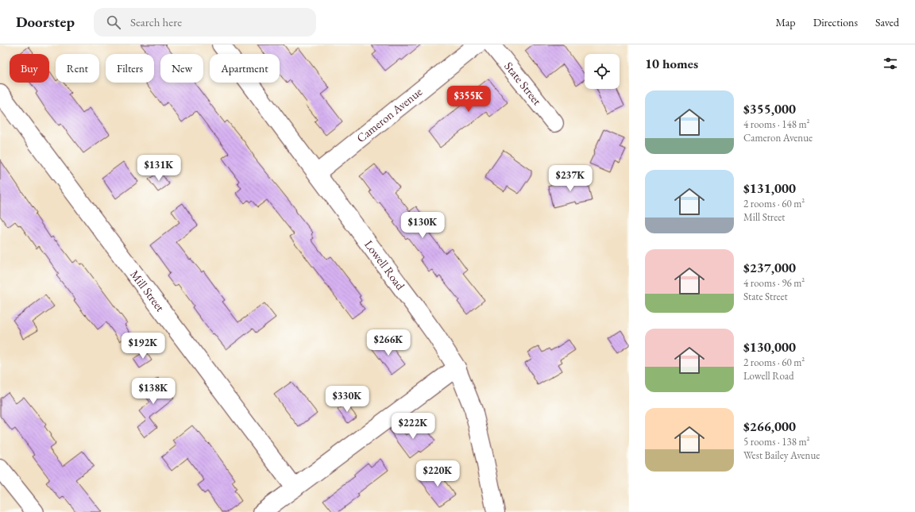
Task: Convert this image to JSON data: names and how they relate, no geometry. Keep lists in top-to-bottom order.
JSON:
{
  "streets": {
    "street": [
      "State Street",
      "Cameron Avenue",
      "Lowell Road",
      "Mill Street"
    ]
  },
  "crossings": [
    ["Cameron Avenue", "Lowell Road"]
  ],
  "page": {
    "header": "Doorstep",
    "search": "Search here",
    "nav": ["Map", "Directions", "Saved"],
    "heading": "10 homes",
    "chip": [
      "Buy",
      "Rent",
      "Filters",
      "New",
      "Apartment"
    ],
    "list": [
      {
        "name": "$355,000",
        "note": "4 rooms · 148 m² · Cameron Avenue"
      },
      {
        "name": "$131,000",
        "note": "2 rooms · 60 m² · Mill Street"
      },
      {
        "name": "$237,000",
        "note": "4 rooms · 96 m² · State Street"
      },
      {
        "name": "$130,000",
        "note": "2 rooms · 60 m² · Lowell Road"
      },
      {
        "name": "$266,000",
        "note": "5 rooms · 138 m² · West Bailey Avenue"
      }
    ],
    "price": [
      "$355K",
      "$131K",
      "$237K",
      "$130K",
      "$266K",
      "$192K",
      "$138K",
      "$330K",
      "$222K",
      "$220K"
    ]
  }
}
